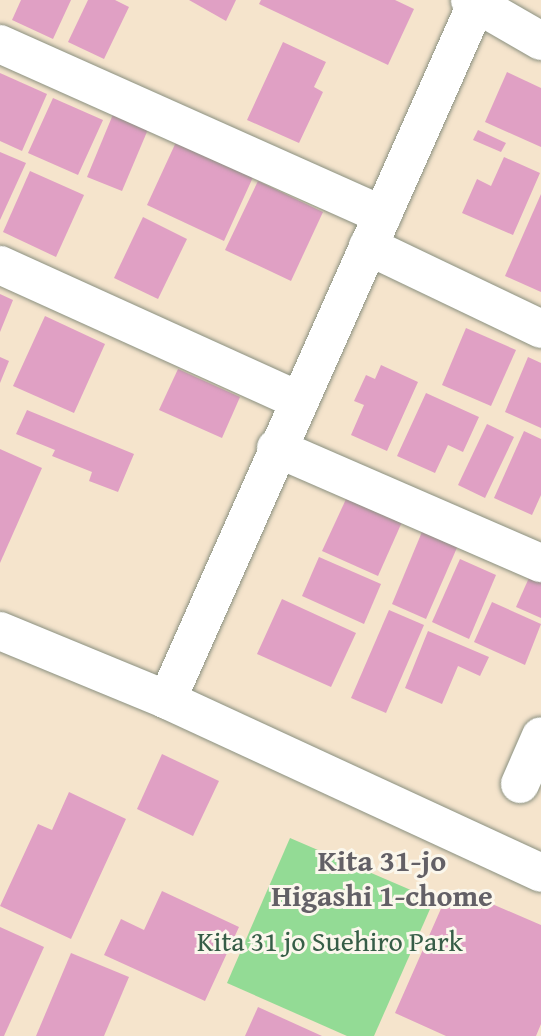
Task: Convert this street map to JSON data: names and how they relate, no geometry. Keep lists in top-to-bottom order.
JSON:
{
  "districts": ["Kita 31-jo Higashi 1-chome"],
  "parks": ["Kita 31 jo Suehiro Park"]
}
